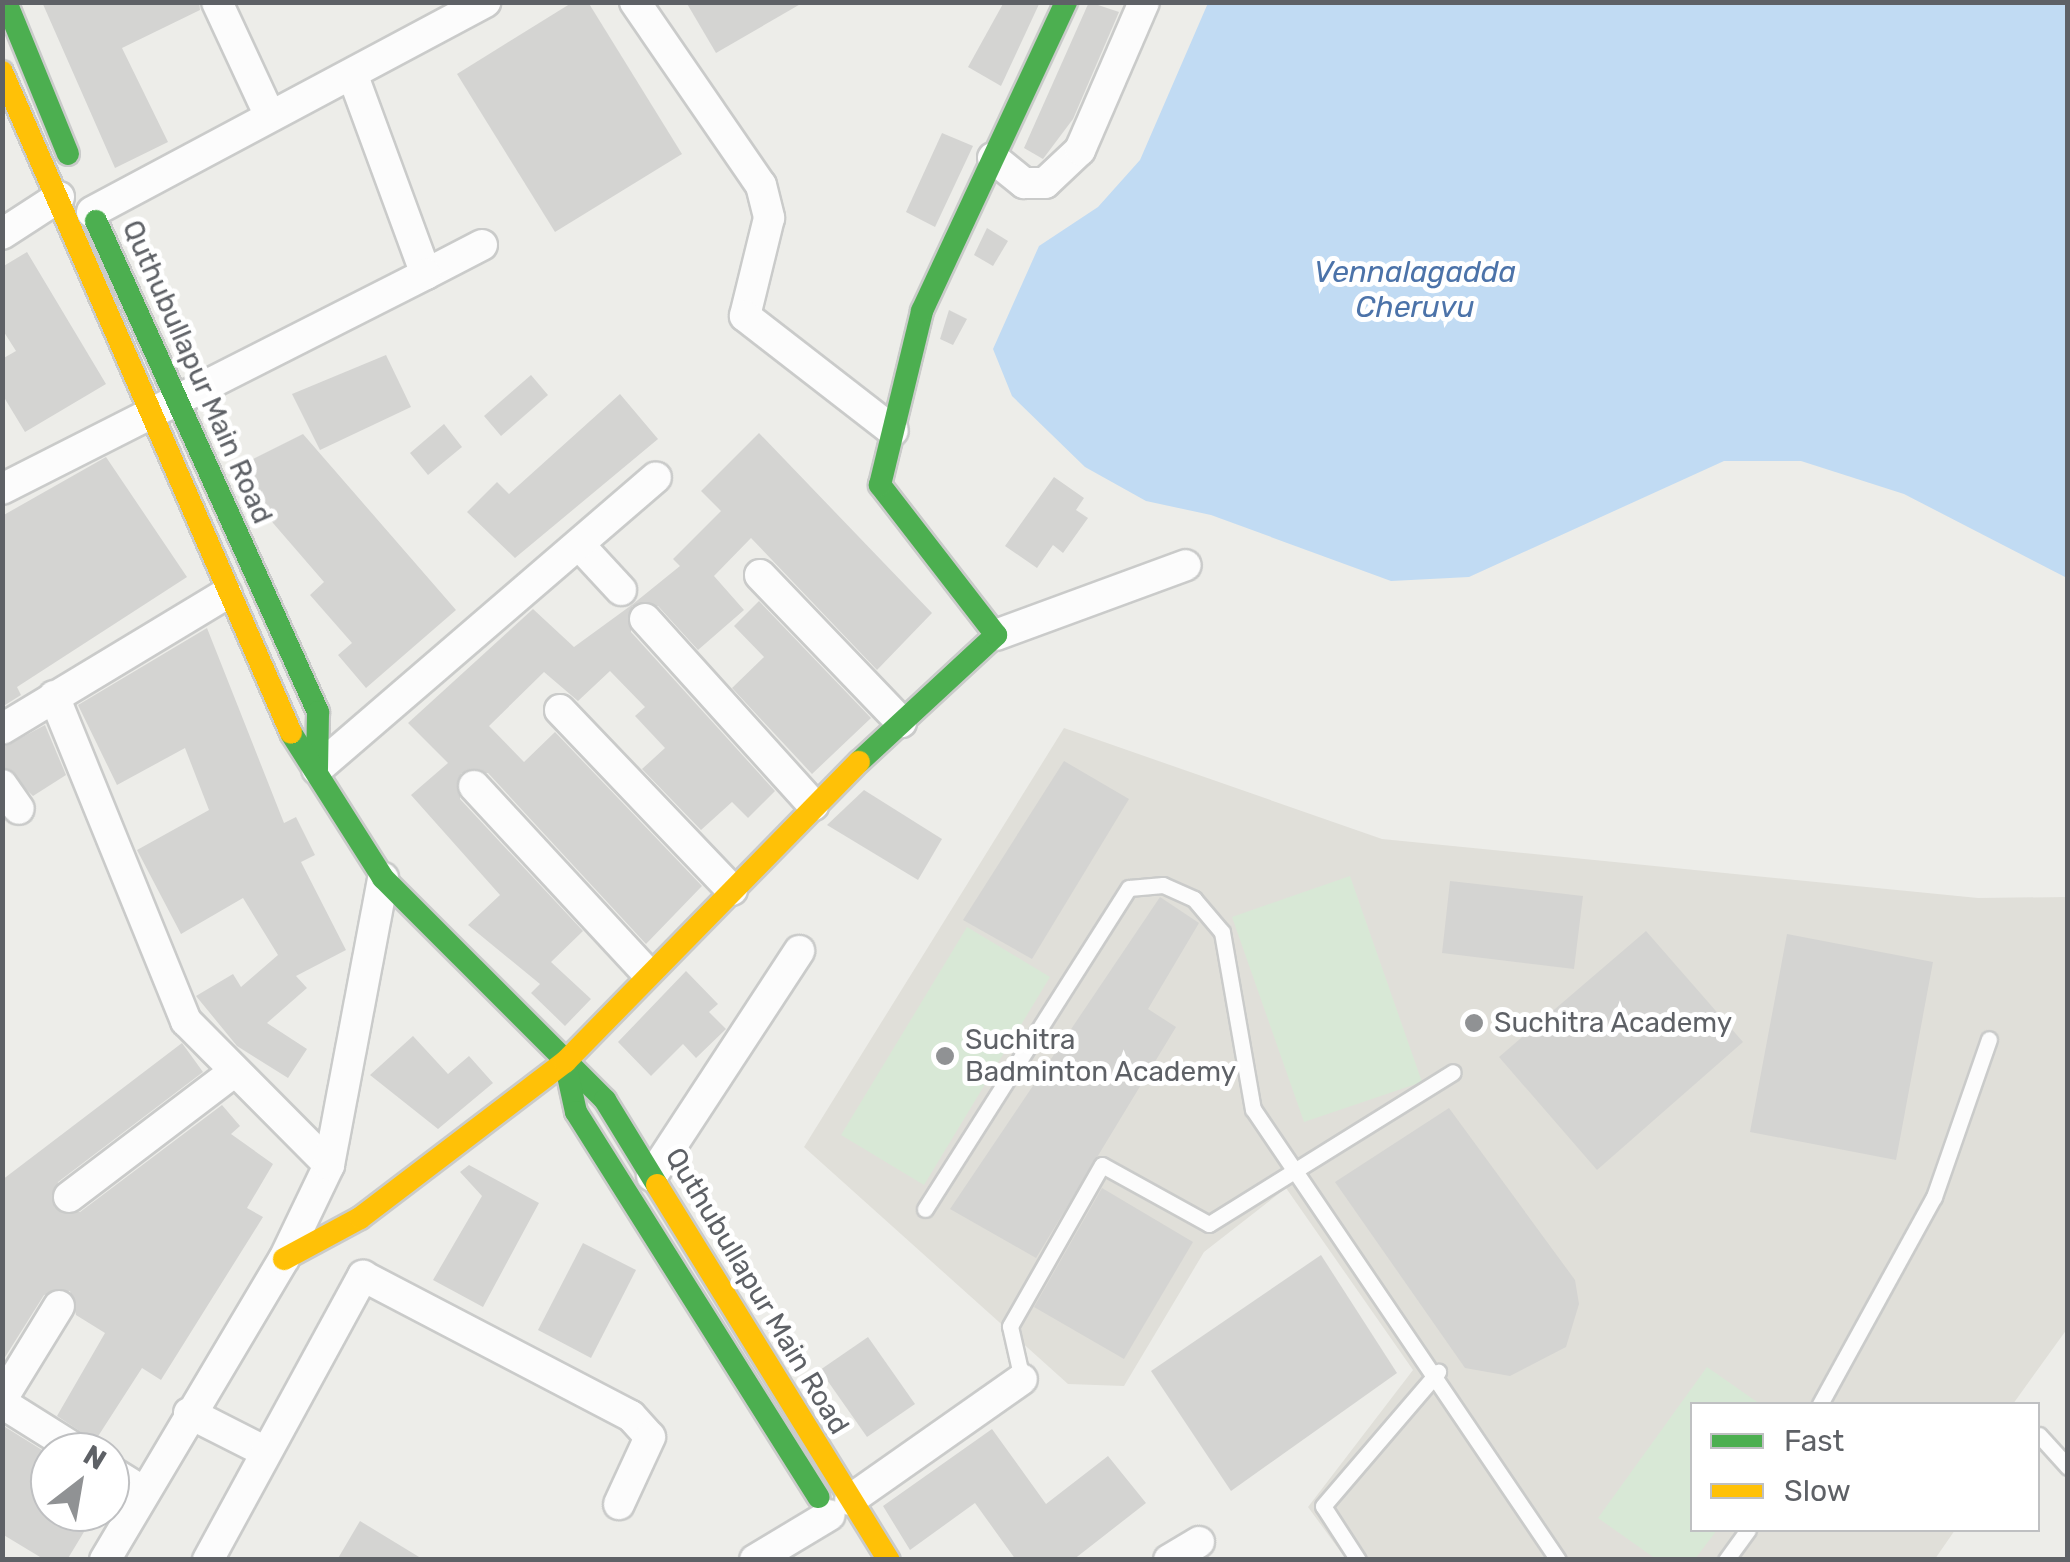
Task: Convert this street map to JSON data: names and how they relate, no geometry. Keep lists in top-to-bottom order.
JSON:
{
  "streets": {
    "main road": ["Quthubullapur Main Road"]
  },
  "water": ["Vennalagadda Cheruvu"],
  "places": ["Suchitra Academy", "Suchitra Badminton Academy"],
  "legend": ["Fast", "Slow"],
  "north": "top right"
}
